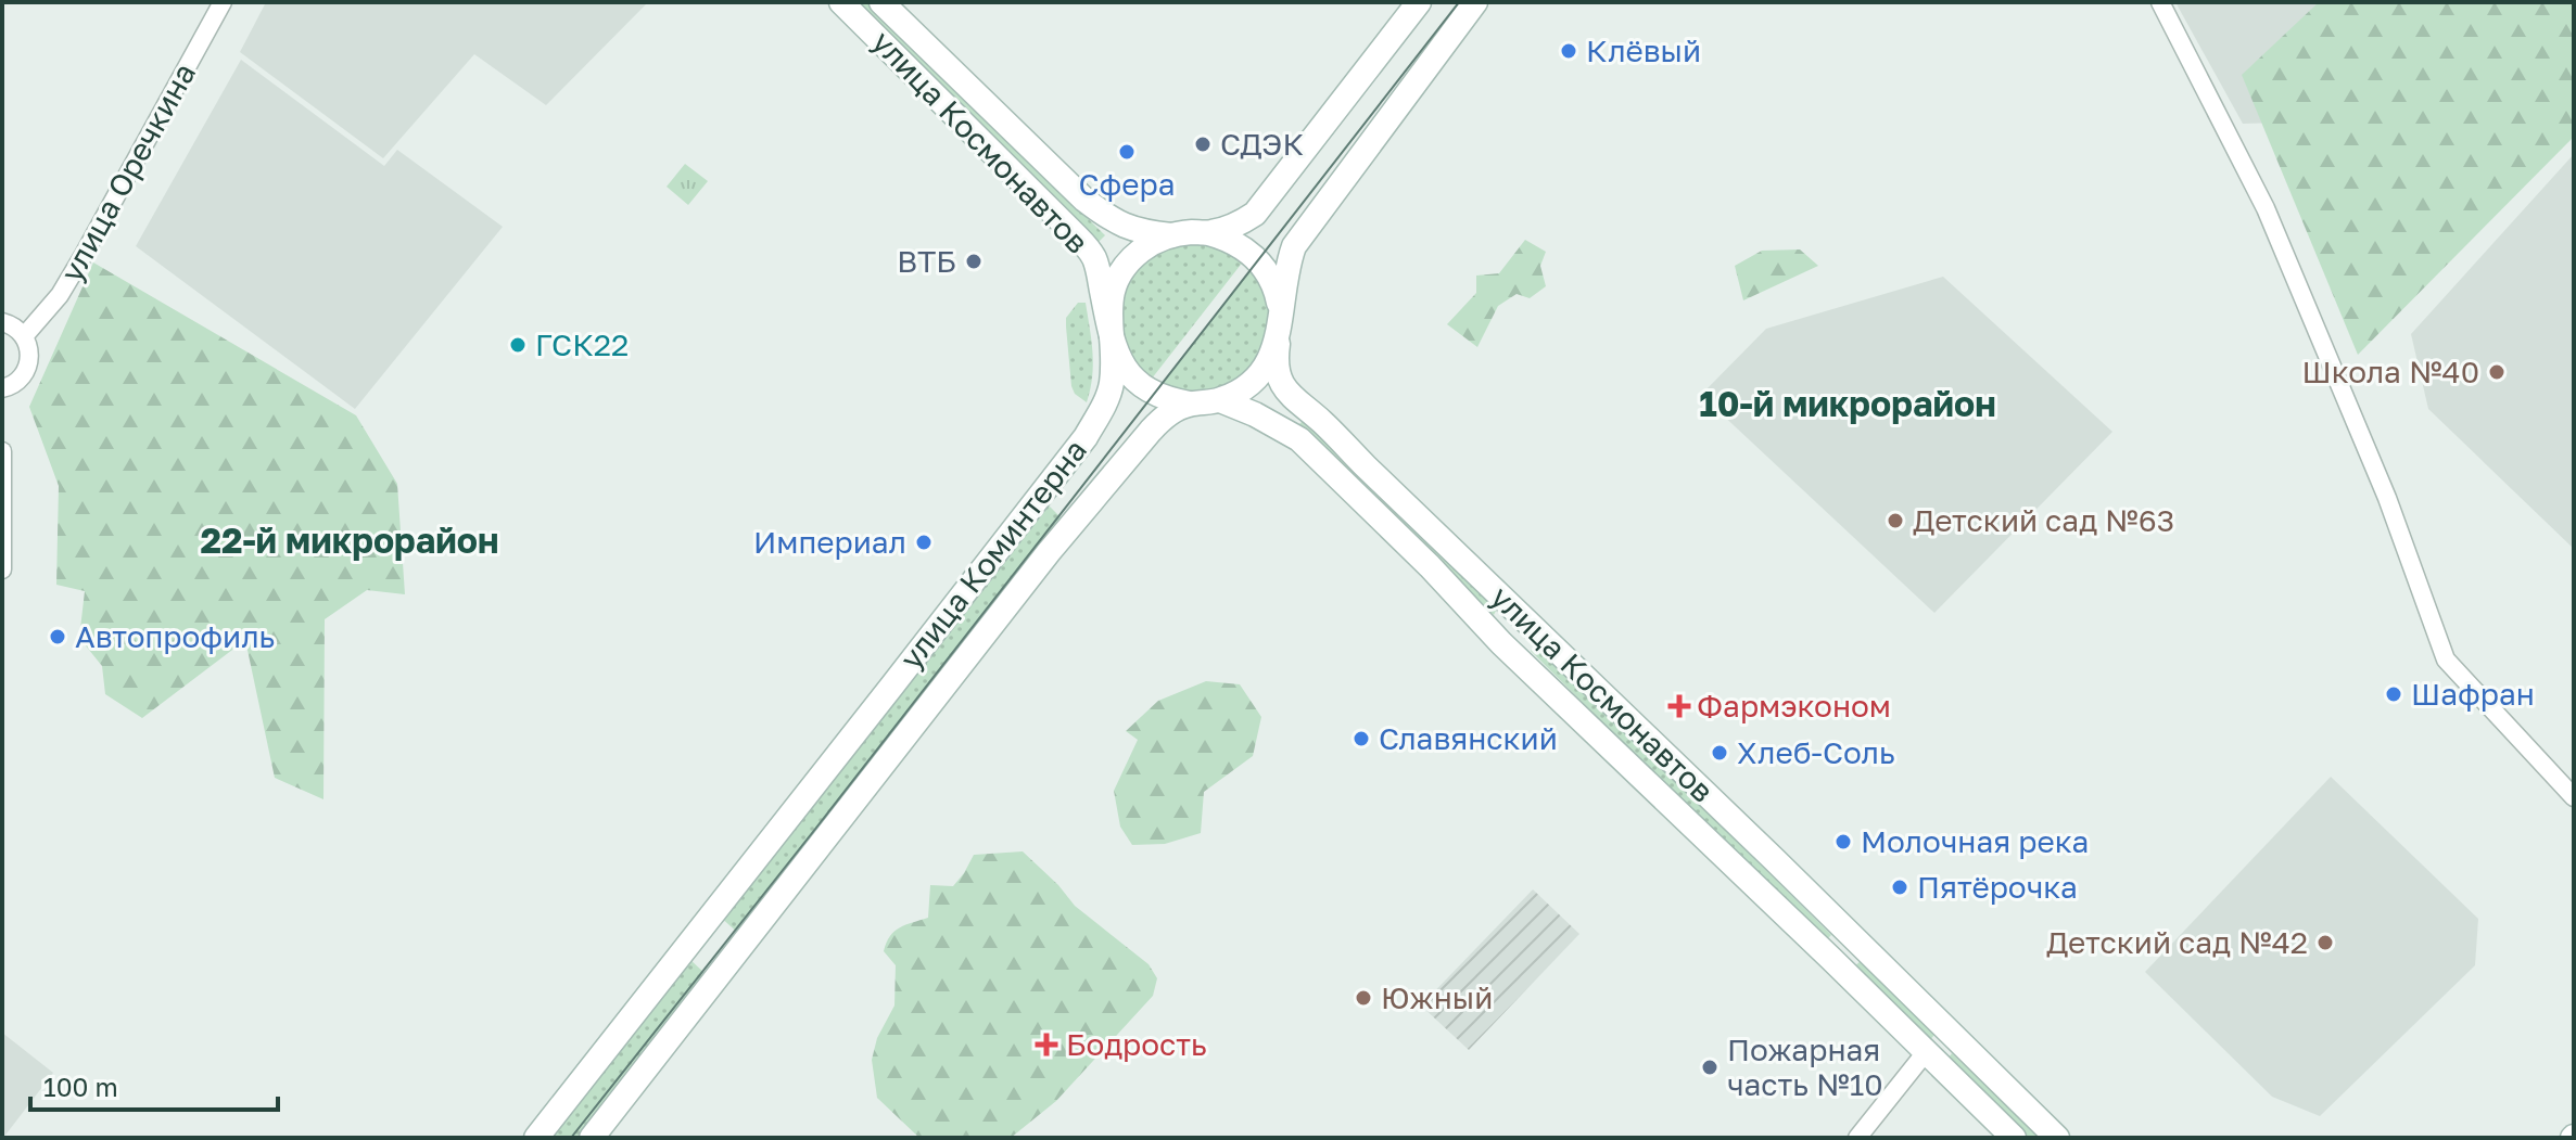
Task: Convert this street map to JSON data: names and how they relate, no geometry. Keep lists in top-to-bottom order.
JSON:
{
  "streets": {
    "street": ["улица Космонавтов", "улица Оречкина", "улица Коминтерна"]
  },
  "crossings": [
    ["улица Космонавтов", "улица Коминтерна"]
  ],
  "districts": ["10-й микрорайон", "22-й микрорайон"],
  "places": {
    "other": [
      "Клёвый",
      "СДЭК",
      "Сфера",
      "ВТБ",
      "ГСК22",
      "Школа №40",
      "Детский сад №63",
      "Империал",
      "Автопрофиль",
      "Шафран",
      "Славянский",
      "Хлеб-Соль",
      "Молочная река",
      "Пятёрочка",
      "Детский сад №42",
      "Южный",
      "Пожарная часть №10"
    ],
    "health": ["Фармэконом", "Бодрость"]
  },
  "scale_bar": "100 m"
}
